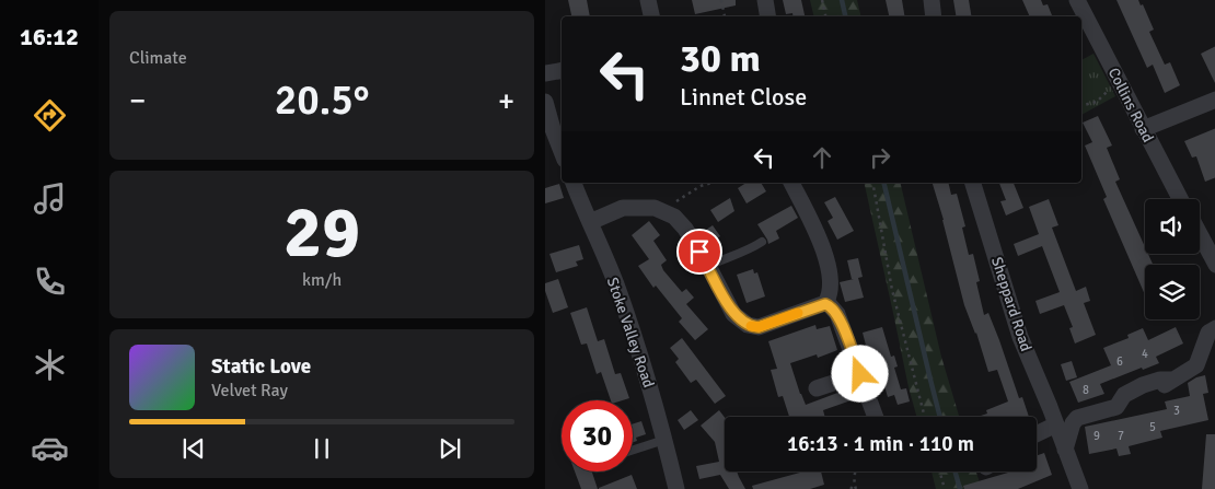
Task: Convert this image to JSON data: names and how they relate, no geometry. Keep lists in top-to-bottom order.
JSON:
{
  "streets": {
    "street": ["Collins Road", "Sheppard Road", "Stoke Valley Road"]
  },
  "house_numbers": [
    "4",
    "6",
    "8",
    "3",
    "5",
    "9",
    "7"
  ],
  "page": {
    "tabs": "16:12",
    "tile": [
      "Climate",
      ["29", "km/h"]
    ],
    "turn": ["30 m", "Linnet Close"],
    "heat": ["−", "20.5°", "+"],
    "song": ["Static Love", "Velvet Ray"],
    "limit": "30",
    "trip": "16:13 · 1 min · 110 m"
  }
}
